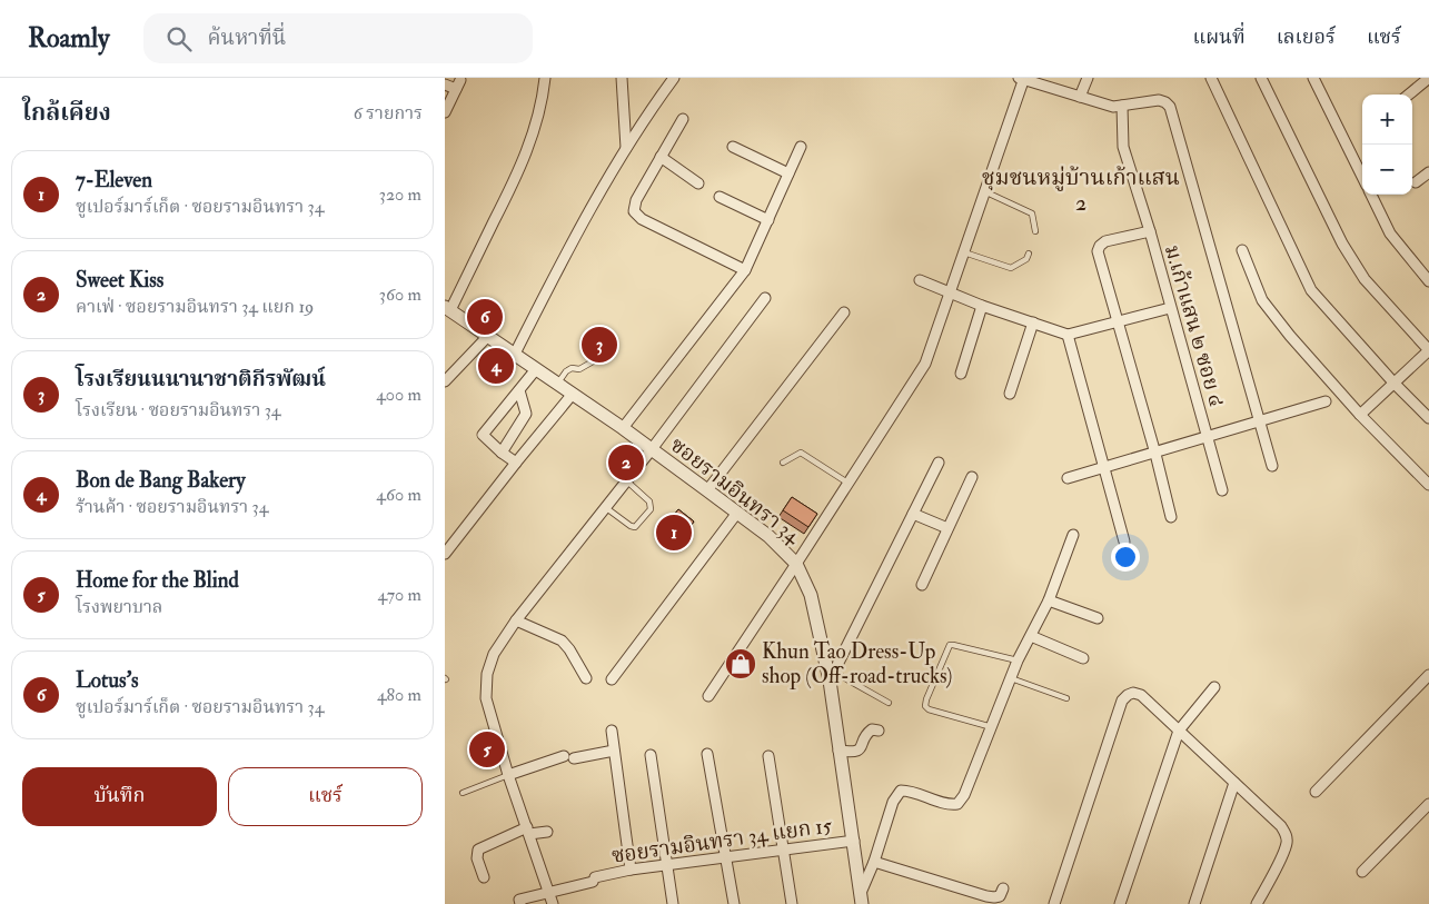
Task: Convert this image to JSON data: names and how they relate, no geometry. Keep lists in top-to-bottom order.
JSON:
{
  "streets": {
    "street": ["ม.เก้าแสน ๒ ซอย ๔", "ซอยรามอินทรา 34", "ซอยรามอินทรา 34 แยก 15"]
  },
  "crossings": [
    ["ซอยรามอินทรา 34", "ซอยรามอินทรา 34 แยก 15"]
  ],
  "districts": ["ชุมชนหมู่บ้านเก้าแสน 2"],
  "places": {
    "shop": ["Khun Tao Dress-Up shop (Off-road-trucks)"]
  },
  "page": {
    "header": "Roamly",
    "search": "ค้นหาที่นี่",
    "nav": ["แผนที่", "เลเยอร์", "แชร์"],
    "heading": ["ใกล้เคียง", "6 รายการ"],
    "map_buttons": ["+", "−"],
    "list": [
      {
        "mark": "1",
        "name": "7-Eleven",
        "note": "ซูเปอร์มาร์เก็ต · ซอยรามอินทรา 34",
        "value": "320 m"
      },
      {
        "mark": "2",
        "name": "Sweet Kiss",
        "note": "คาเฟ่ · ซอยรามอินทรา 34 แยก 19",
        "value": "360 m"
      },
      {
        "mark": "3",
        "name": "โรงเรียนนนานาชาติกีรพัฒน์",
        "note": "โรงเรียน · ซอยรามอินทรา 34",
        "value": "400 m"
      },
      {
        "mark": "4",
        "name": "Bon de Bang Bakery",
        "note": "ร้านค้า · ซอยรามอินทรา 34",
        "value": "460 m"
      },
      {
        "mark": "5",
        "name": "Home for the Blind",
        "note": "โรงพยาบาล",
        "value": "470 m"
      },
      {
        "mark": "6",
        "name": "Lotus's",
        "note": "ซูเปอร์มาร์เก็ต · ซอยรามอินทรา 34",
        "value": "480 m"
      }
    ],
    "pins": [
      "6",
      "3",
      "4",
      "2",
      "1",
      "5"
    ],
    "buttons": ["บันทึก", "แชร์"]
  }
}
